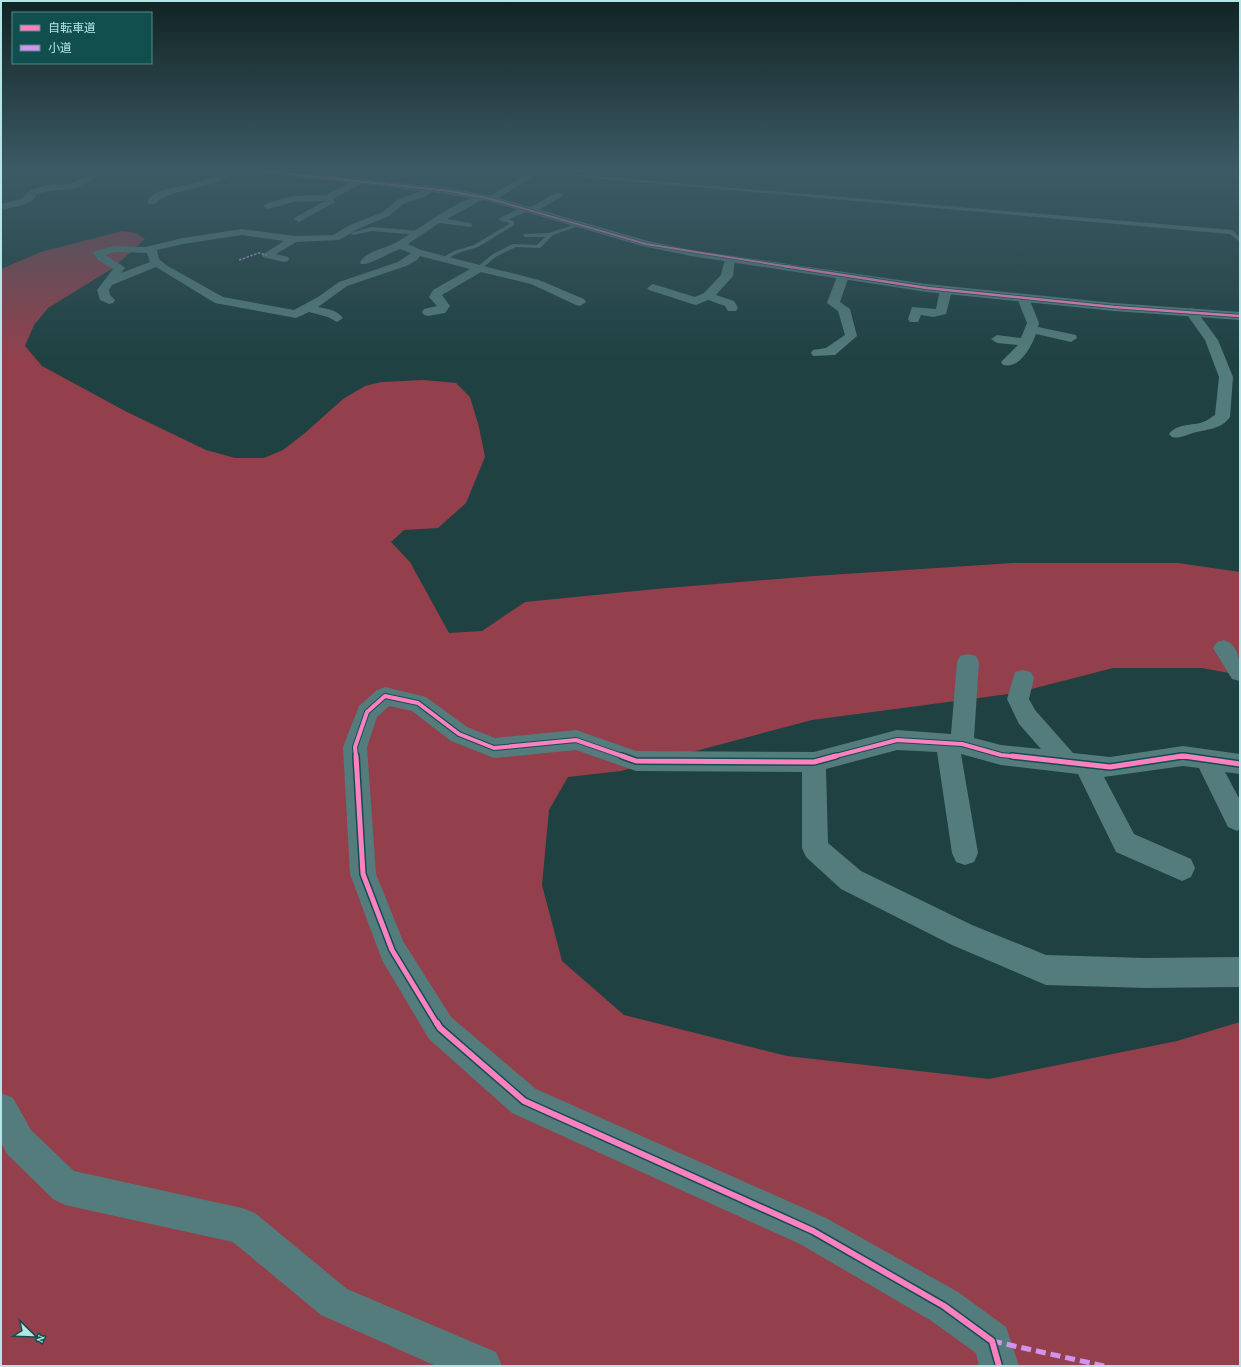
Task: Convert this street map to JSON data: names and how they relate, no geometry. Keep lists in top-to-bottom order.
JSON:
{
  "legend": ["自転車道", "小道"],
  "north": "bottom right"
}
